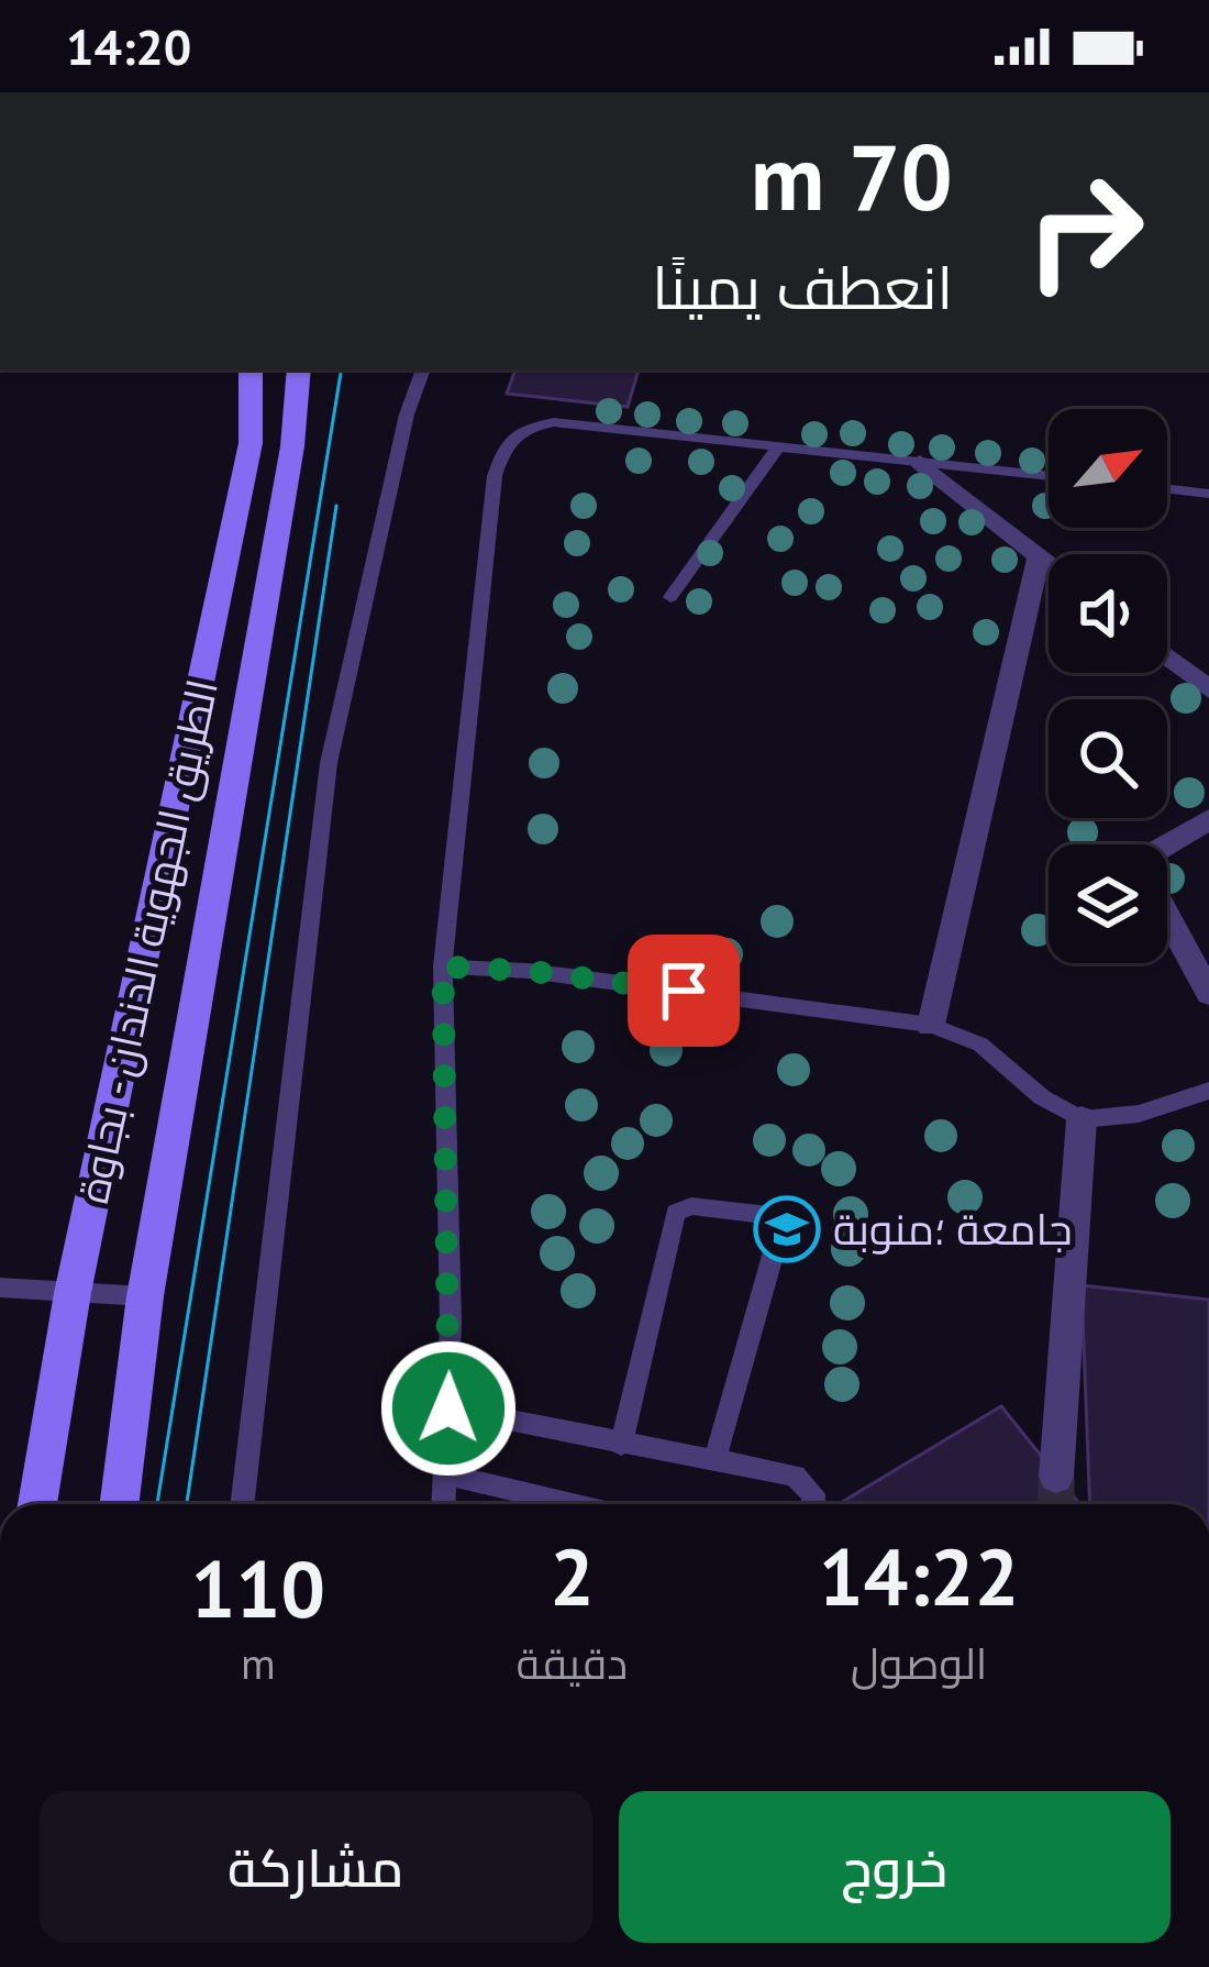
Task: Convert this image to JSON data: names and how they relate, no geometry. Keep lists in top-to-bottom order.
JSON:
{
  "streets": {
    "main road": ["الطريق الجهوية الدندان - بجاوة"]
  },
  "places": {
    "school or university": ["جامعة ؛منوبة"]
  },
  "north": "top right",
  "page": {
    "status": "14:20",
    "turn": ["70 m", "انعطف يمينًا"],
    "eta": [
      "14:22",
      "الوصول",
      "2",
      "دقيقة",
      "110",
      "m"
    ],
    "buttons": ["خروج", "مشاركة"]
  }
}
